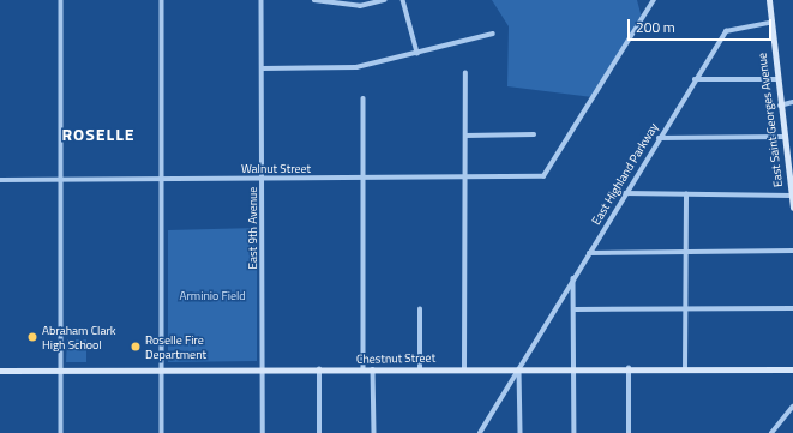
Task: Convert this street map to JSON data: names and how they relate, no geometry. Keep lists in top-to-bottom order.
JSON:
{
  "streets": {
    "street": [
      "East Saint Georges Avenue",
      "Walnut Street",
      "East Highland Parkway",
      "East 9th Avenue",
      "Chestnut Street"
    ]
  },
  "crossings": [
    ["East Saint Georges Avenue", "East Highland Parkway"],
    ["Walnut Street", "East 9th Avenue"],
    ["East Highland Parkway", "Chestnut Street"],
    ["East 9th Avenue", "Chestnut Street"]
  ],
  "districts": ["ROSELLE"],
  "parks": ["Arminio Field"],
  "places": ["Abraham Clark High School", "Roselle Fire Department"],
  "scale_bar": "200 m"
}
